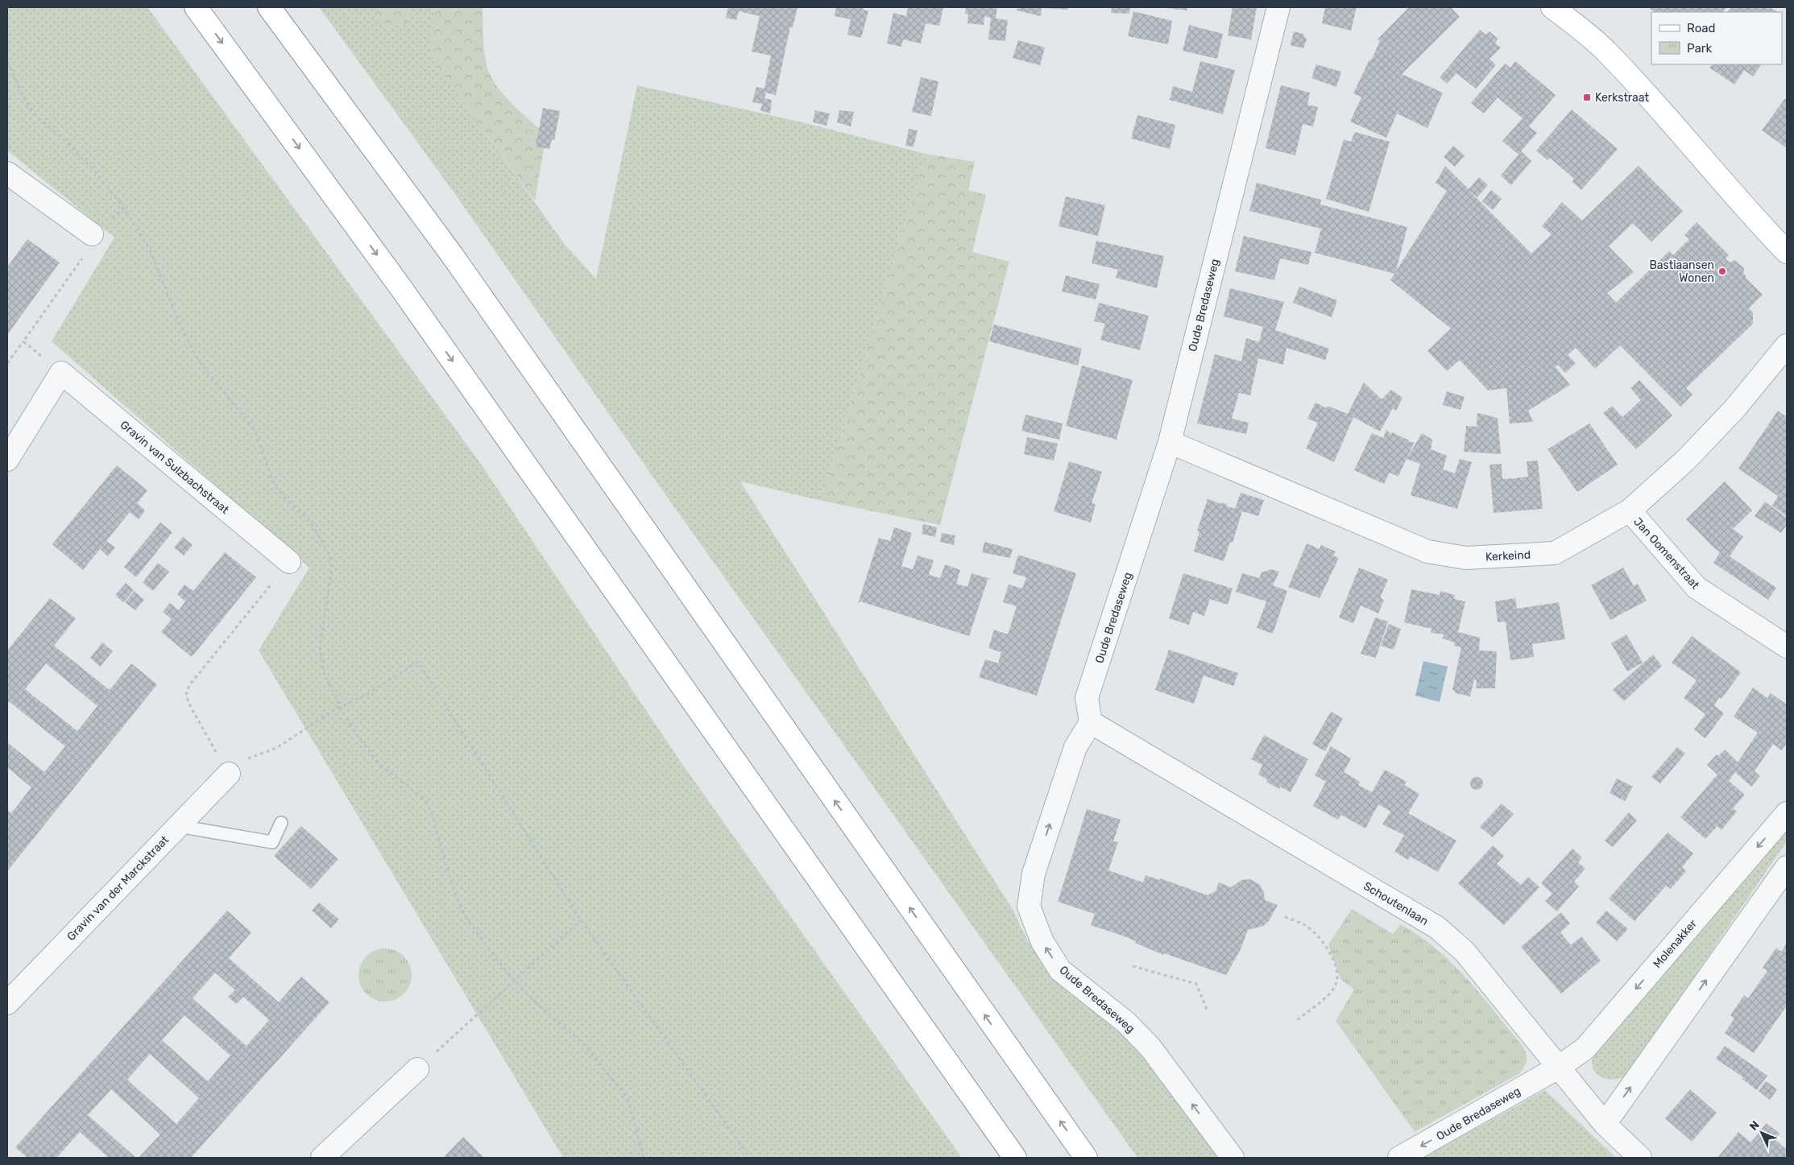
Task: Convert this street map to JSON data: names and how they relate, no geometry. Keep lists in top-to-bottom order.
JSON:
{
  "streets": {
    "street": [
      "Oude Bredaseweg",
      "Gravin van Sulzbachstraat",
      "Jan Oomenstraat",
      "Kerkeind",
      "Gravin van der Marckstraat",
      "Schoutenlaan",
      "Molenakker"
    ]
  },
  "crossings": [
    ["Oude Bredaseweg", "Kerkeind"],
    ["Oude Bredaseweg", "Schoutenlaan"],
    ["Oude Bredaseweg", "Molenakker"],
    ["Jan Oomenstraat", "Kerkeind"],
    ["Schoutenlaan", "Molenakker"]
  ],
  "places": {
    "transit": ["Kerkstraat"],
    "other": ["Bastiaansen Wonen"]
  },
  "legend": ["Road", "Park"],
  "north": "top left"
}
